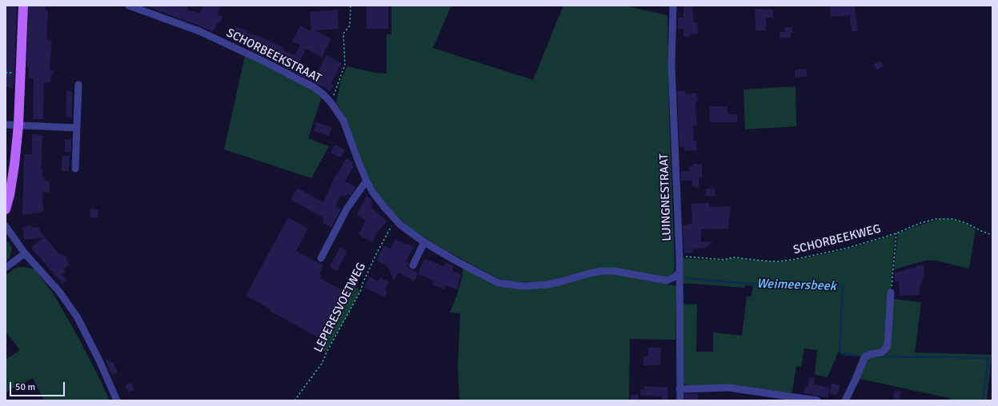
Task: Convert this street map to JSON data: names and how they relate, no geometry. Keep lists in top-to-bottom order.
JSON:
{
  "streets": {
    "street": ["SCHORBEEKSTRAAT", "LUINGNESTRAAT"],
    "path": ["SCHORBEEKWEG", "LEPERESVOETWEG"]
  },
  "crossings": [
    ["SCHORBEEKSTRAAT", "LUINGNESTRAAT"],
    ["SCHORBEEKSTRAAT", "LEPERESVOETWEG"],
    ["LUINGNESTRAAT", "SCHORBEEKWEG"]
  ],
  "water": ["Weimeersbeek"],
  "scale_bar": "50 m"
}
